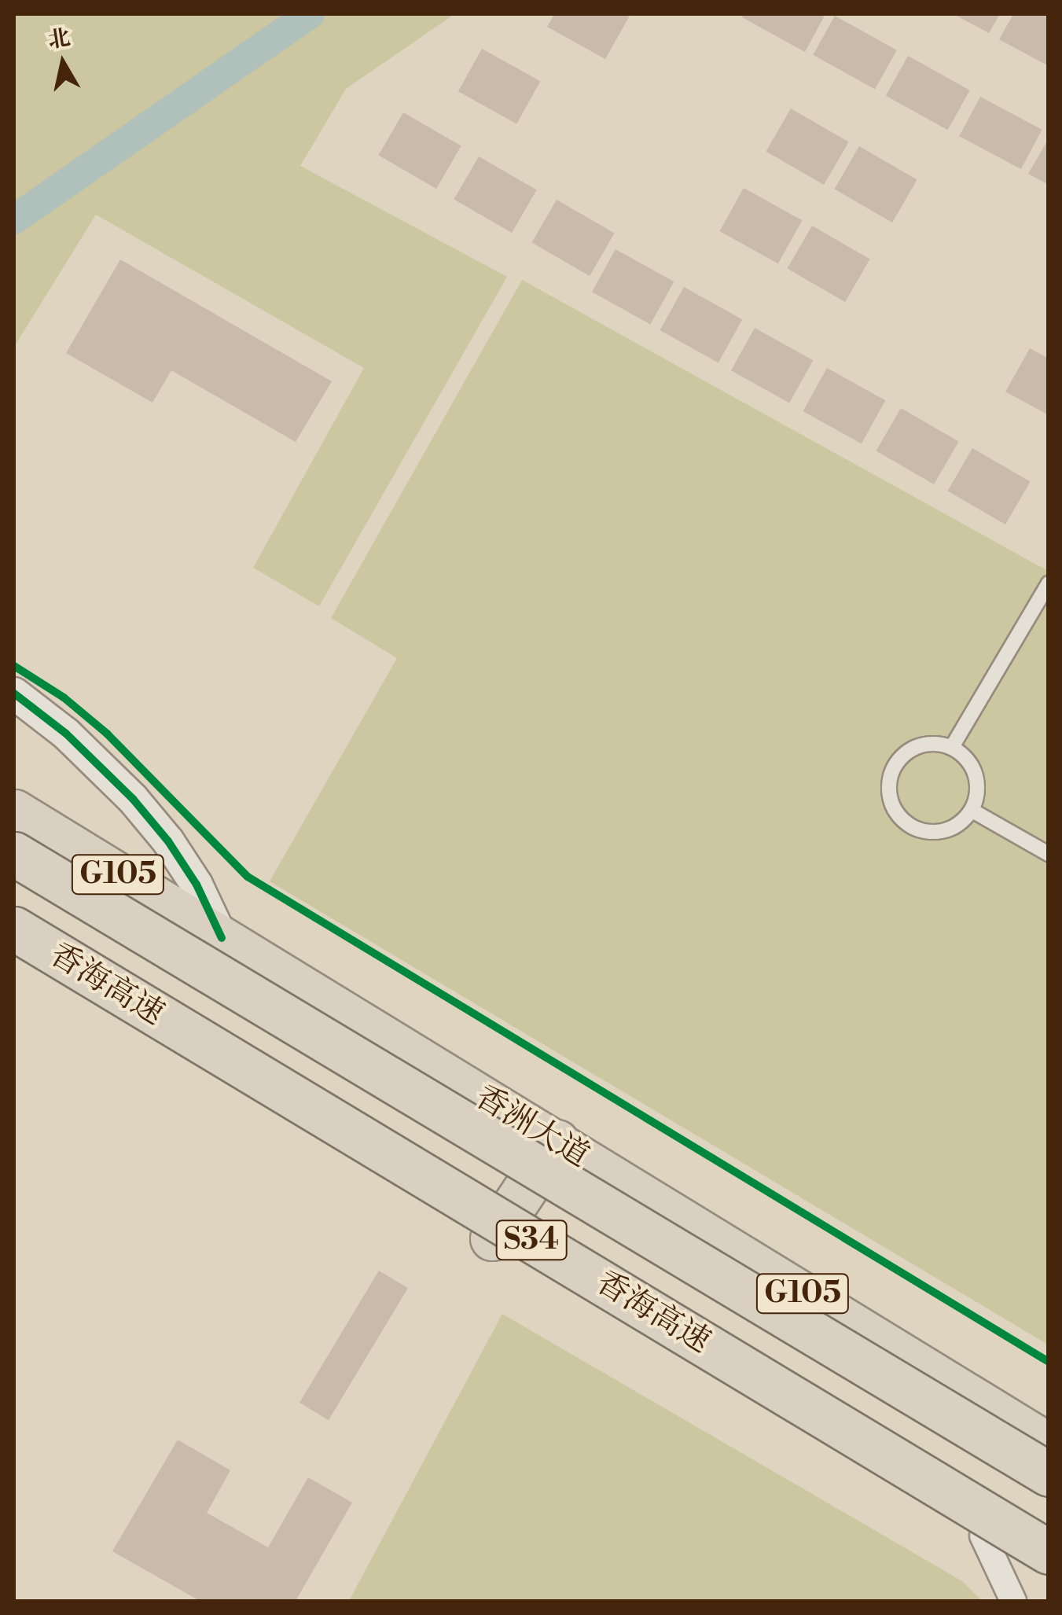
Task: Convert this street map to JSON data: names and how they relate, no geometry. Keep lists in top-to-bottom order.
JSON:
{
  "streets": {
    "highway": [
      "G105",
      "香海高速",
      "香洲大道",
      "S34"
    ]
  },
  "north": "top"
}
